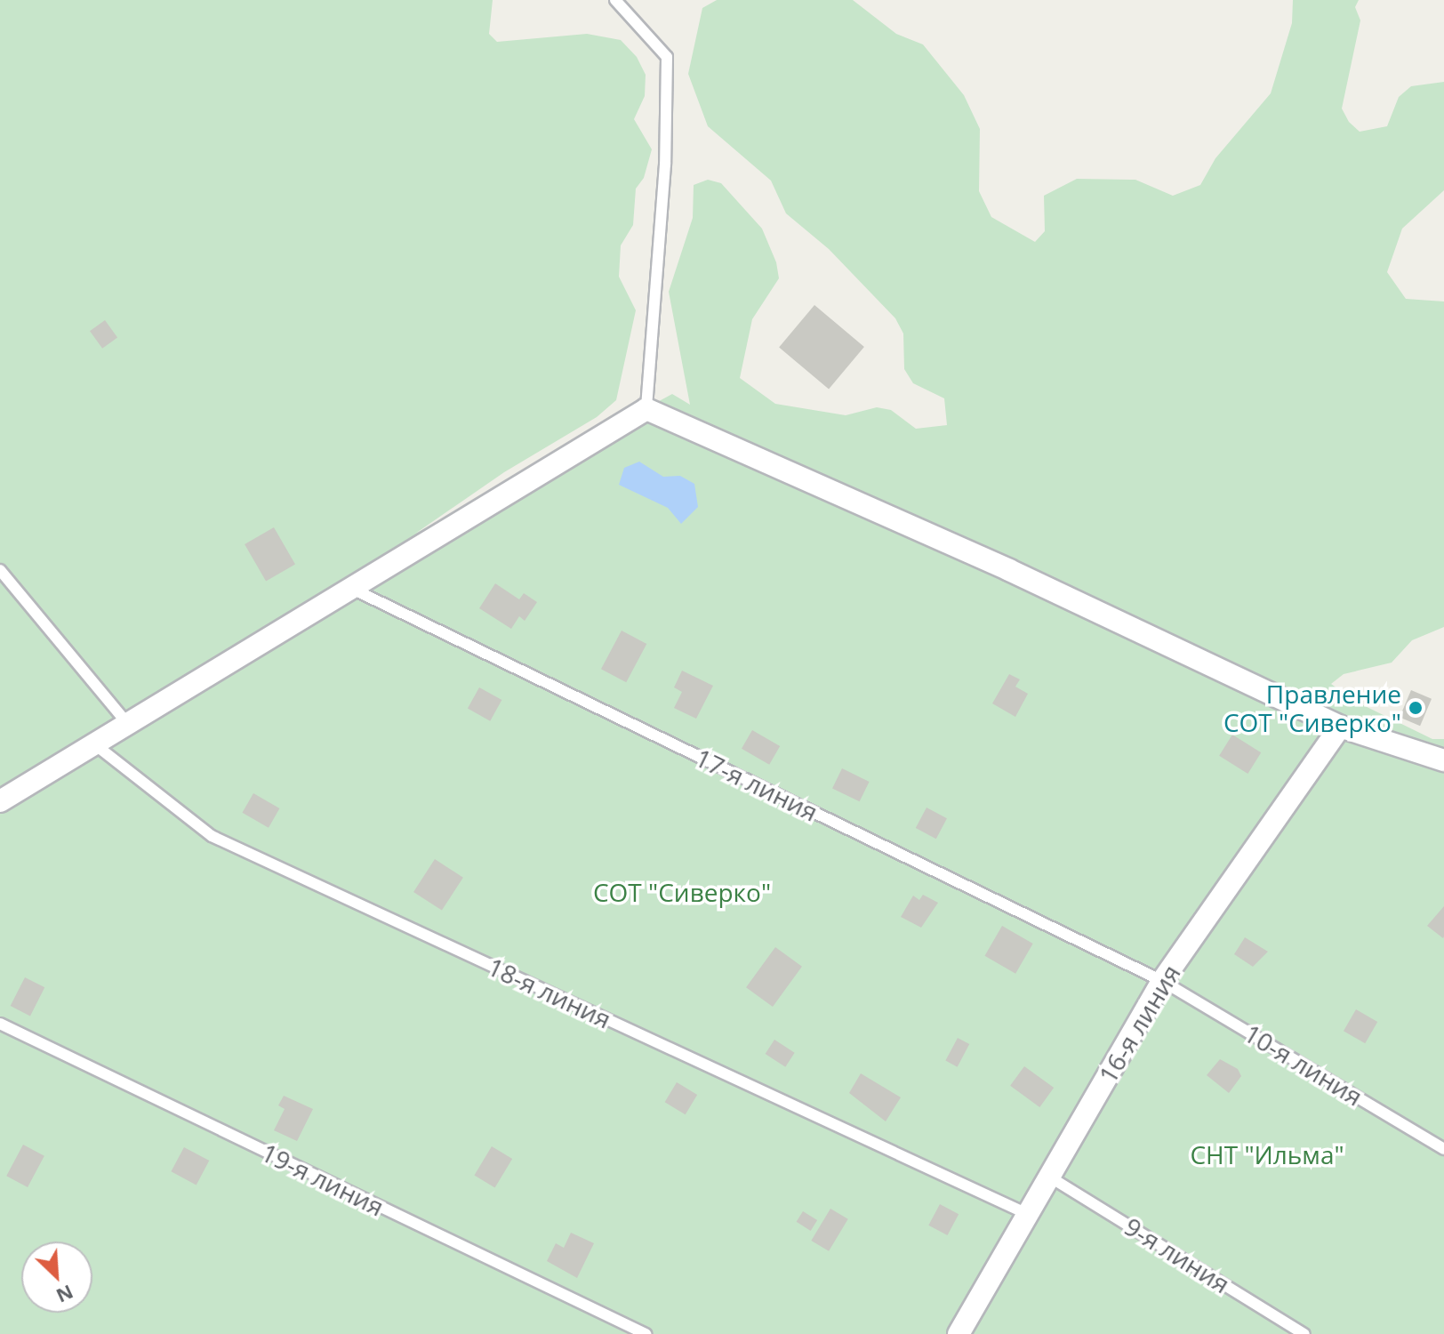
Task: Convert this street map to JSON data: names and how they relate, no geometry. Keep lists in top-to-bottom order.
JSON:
{
  "streets": {
    "street": ["16-я линия"],
    "lane": [
      "17-я линия",
      "18-я линия",
      "10-я линия",
      "19-я линия",
      "9-я линия"
    ]
  },
  "crossings": [
    ["17-я линия", "16-я линия"],
    ["17-я линия", "10-я линия"],
    ["18-я линия", "16-я линия"],
    ["16-я линия", "10-я линия"],
    ["16-я линия", "9-я линия"]
  ],
  "parks": ["СОТ \"Сиверко\"", "СНТ \"Ильма\""],
  "places": ["Правление СОТ \"Сиверко\""],
  "north": "bottom right"
}
